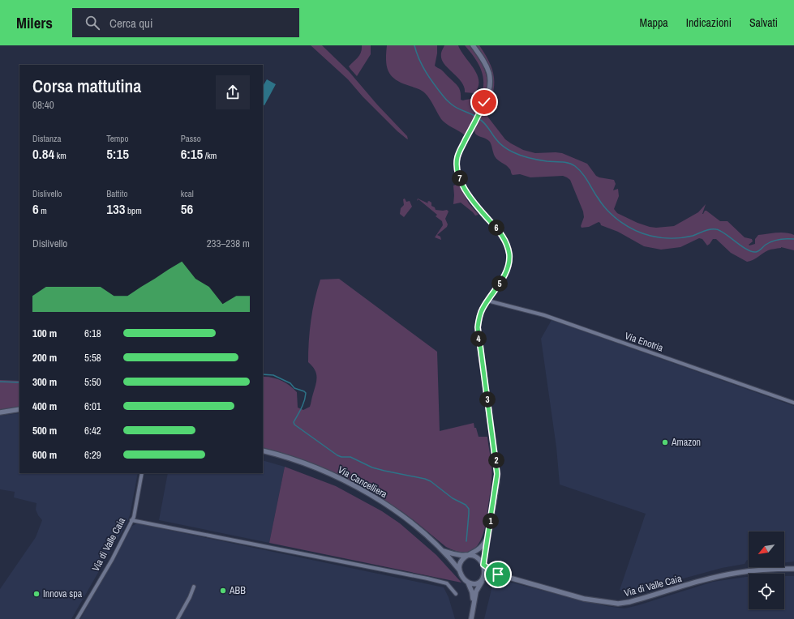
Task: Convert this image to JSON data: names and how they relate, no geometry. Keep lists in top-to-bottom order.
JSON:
{
  "streets": {
    "main road": ["Via Cancelliera", "Via di Valle Caia"],
    "street": ["Via Enotria"]
  },
  "crossings": [
    ["Via Cancelliera", "Via di Valle Caia"]
  ],
  "places": ["Amazon", "ABB", "Innova spa"],
  "north": "bottom left",
  "page": {
    "header": "Milers",
    "search": "Cerca qui",
    "nav": ["Mappa", "Indicazioni", "Salvati"],
    "heading": ["Corsa mattutina", "08:40"],
    "stats": [
      ["Distanza", "0.84 km"],
      ["Tempo", "5:15"],
      ["Passo", "6:15 /km"],
      ["Dislivello", "6 m"],
      ["Battito", "133 bpm"],
      ["kcal", "56"]
    ],
    "pins": [
      "7",
      "6",
      "5",
      "4",
      "3",
      "2",
      "1"
    ],
    "chart": ["Dislivello", "233–238 m"],
    "list": [
      {
        "name": "100 m",
        "note": "6:18"
      },
      {
        "name": "200 m",
        "note": "5:58"
      },
      {
        "name": "300 m",
        "note": "5:50"
      },
      {
        "name": "400 m",
        "note": "6:01"
      },
      {
        "name": "500 m",
        "note": "6:42"
      },
      {
        "name": "600 m",
        "note": "6:29"
      }
    ]
  }
}
